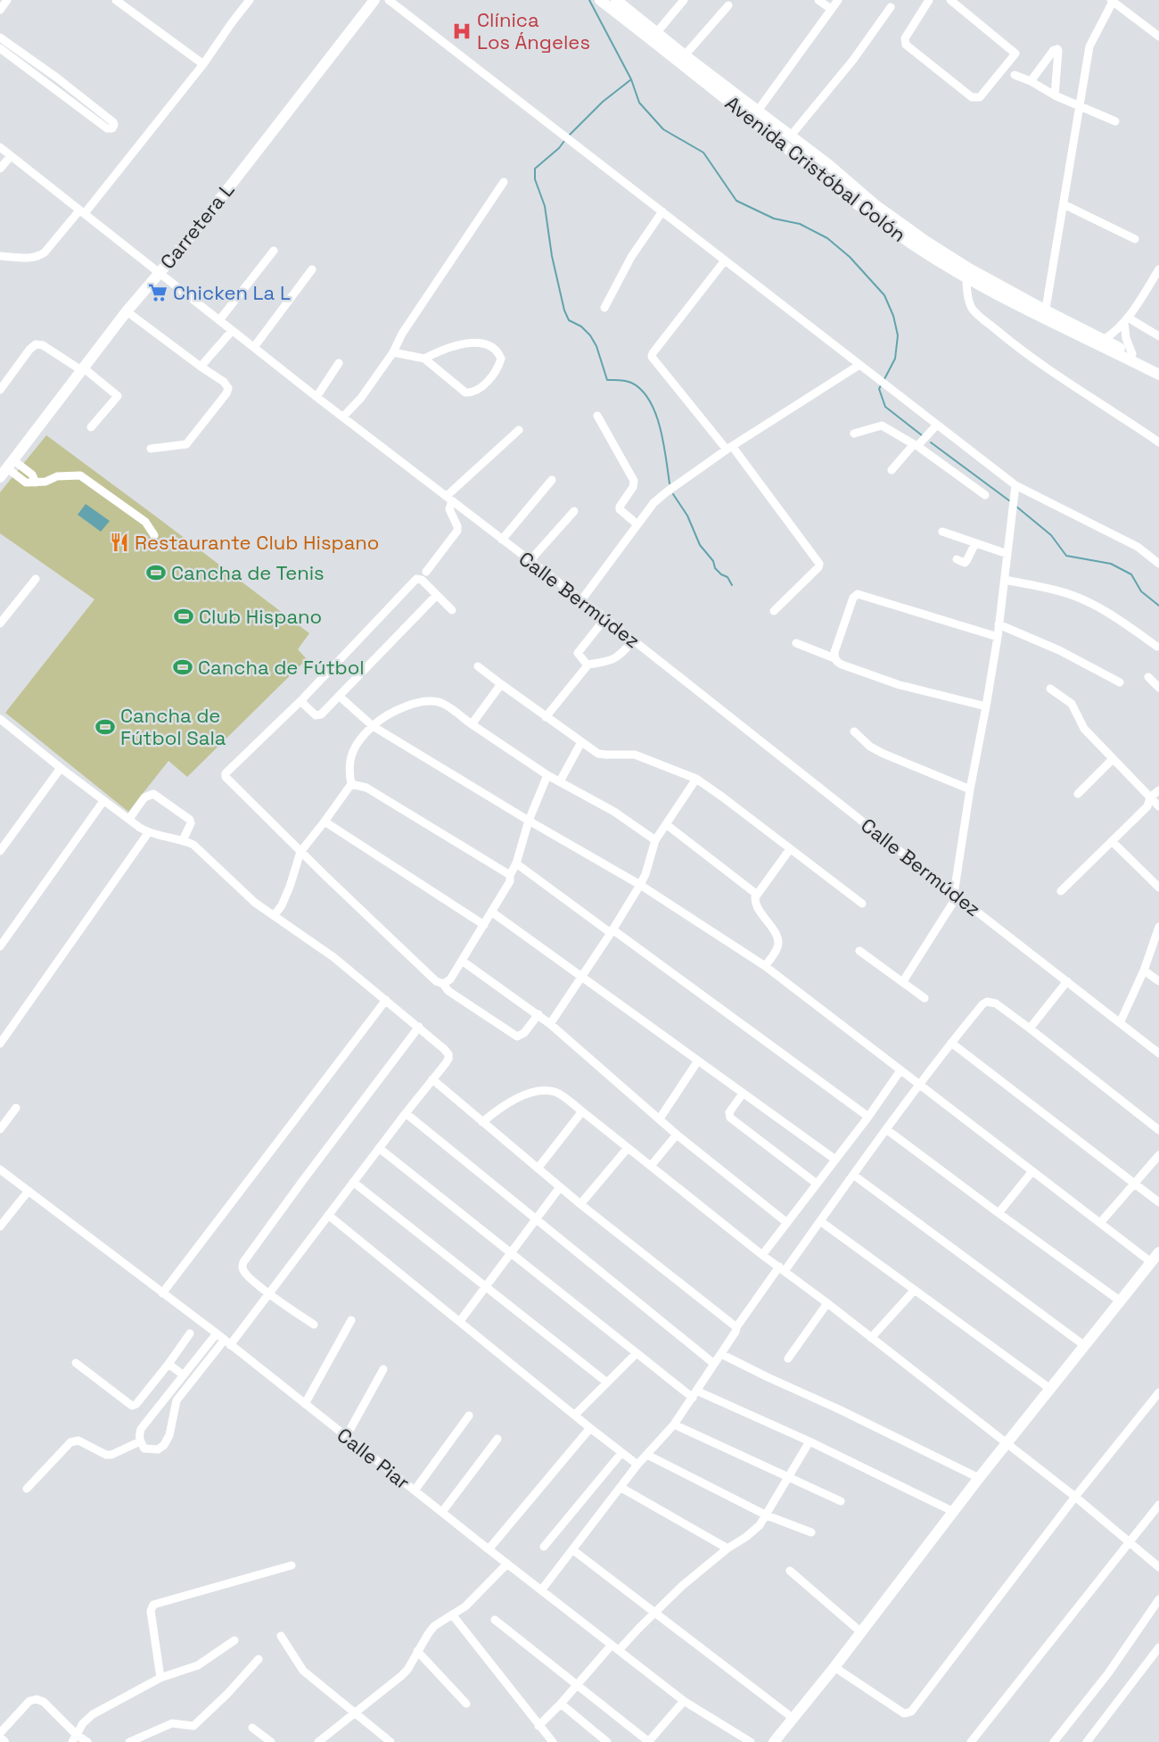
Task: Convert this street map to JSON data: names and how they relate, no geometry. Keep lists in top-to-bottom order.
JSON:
{
  "streets": {
    "street": [
      "Avenida Cristóbal Colón",
      "Carretera L",
      "Calle Bermúdez",
      "Calle Piar"
    ]
  },
  "crossings": [
    ["Carretera L", "Calle Bermúdez"]
  ],
  "places": {
    "hospital": ["Clínica Los Ángeles"],
    "supermarket": ["Chicken La L"],
    "restaurant": ["Restaurante Club Hispano"],
    "sports": [
      "Cancha de Tenis",
      "Club Hispano",
      "Cancha de Fútbol",
      "Cancha de Fútbol Sala"
    ]
  }
}
